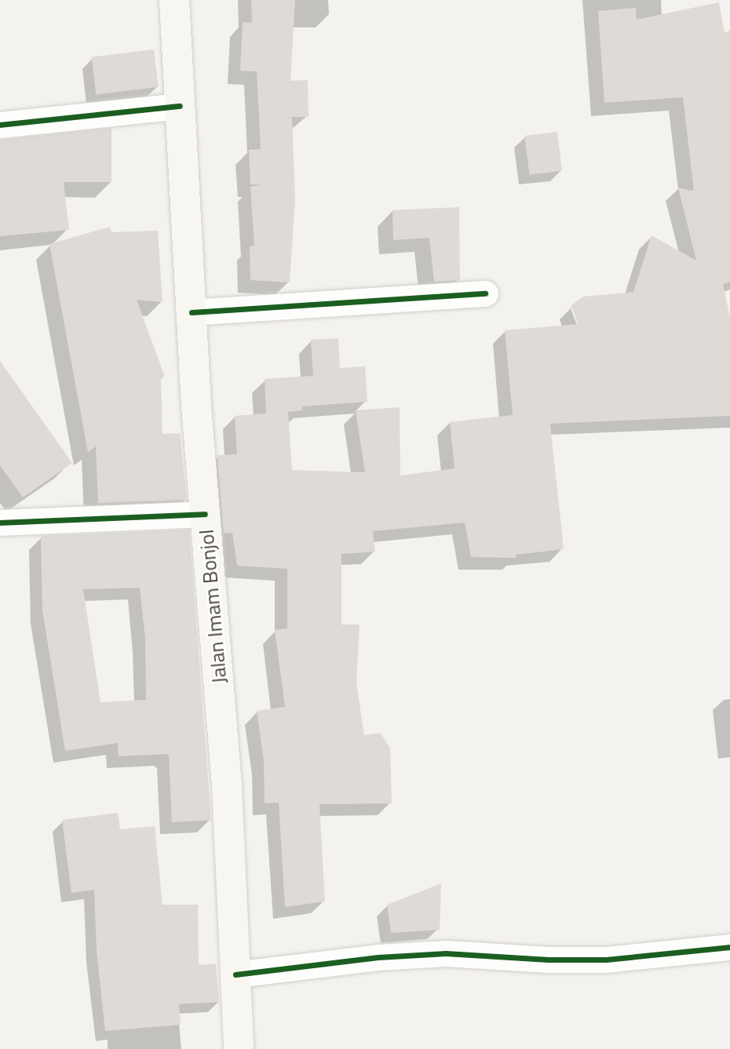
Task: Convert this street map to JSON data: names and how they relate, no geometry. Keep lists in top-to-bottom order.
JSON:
{
  "streets": {
    "main road": ["Jalan Imam Bonjol"]
  }
}
